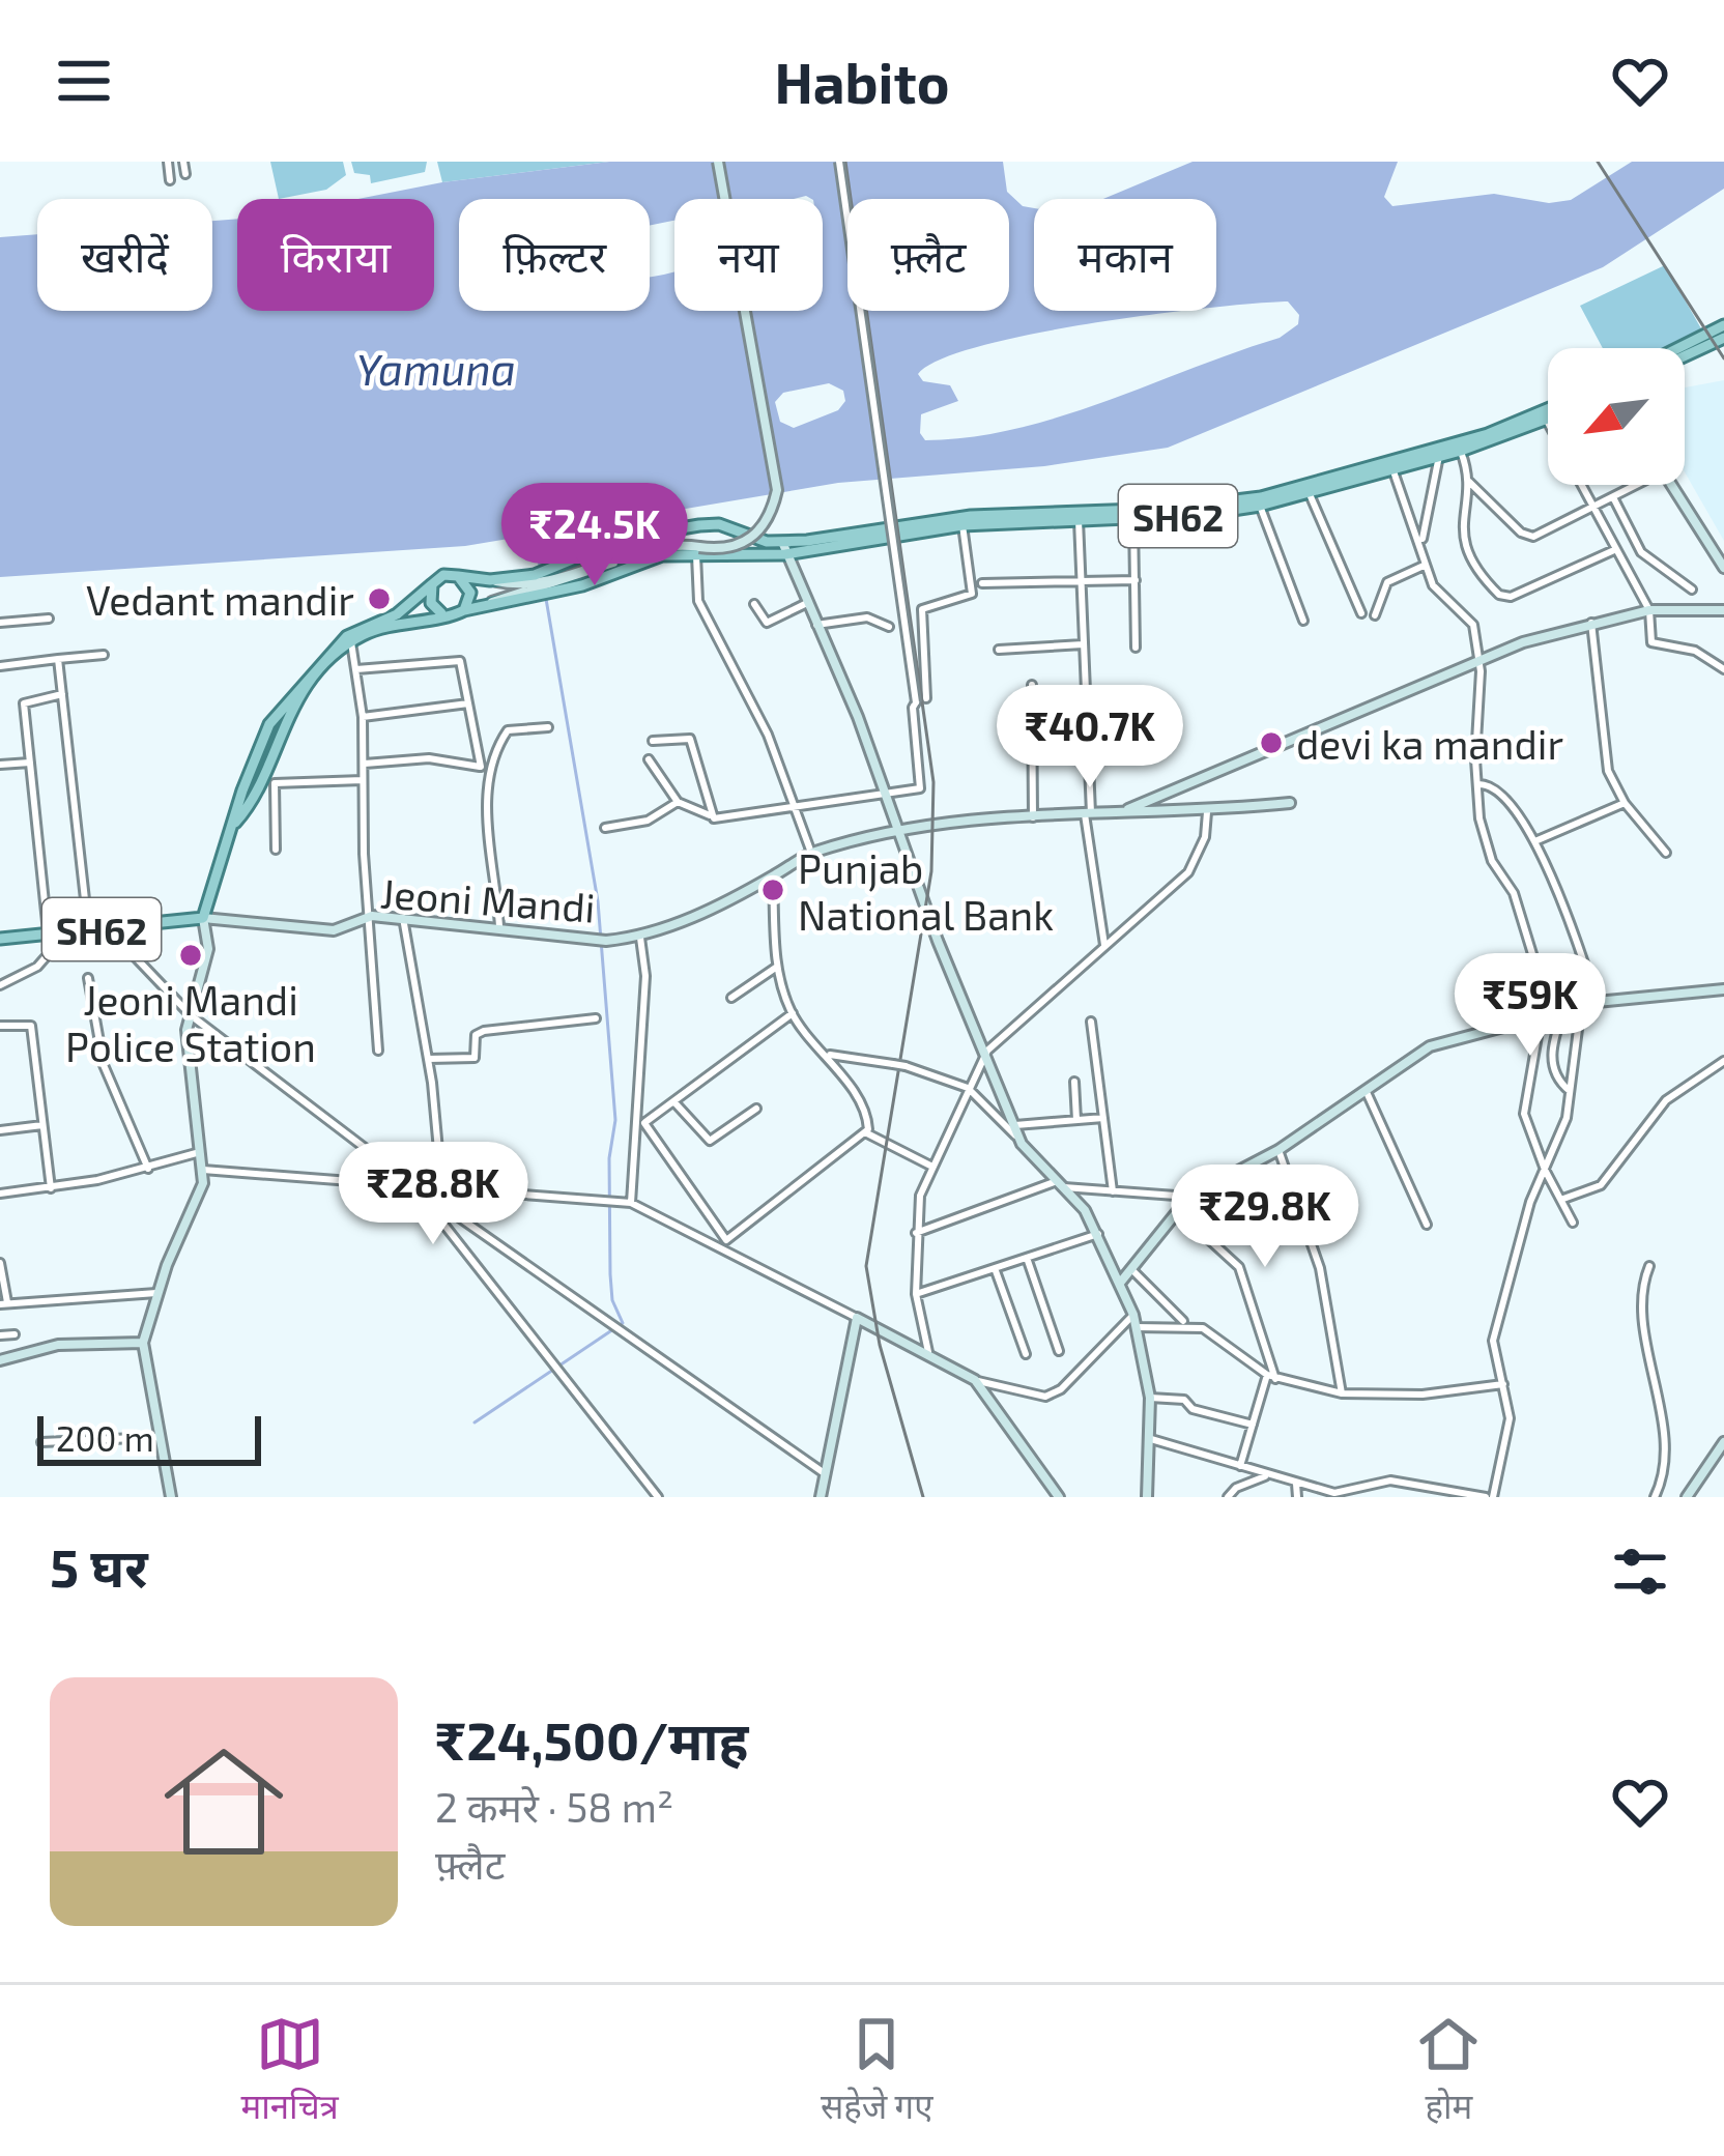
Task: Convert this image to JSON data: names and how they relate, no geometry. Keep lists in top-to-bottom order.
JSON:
{
  "streets": {
    "main road": ["SH62", "Jeoni Mandi"]
  },
  "crossings": [
    ["SH62", "Jeoni Mandi"]
  ],
  "water": ["Yamuna"],
  "places": [
    "Vedant mandir",
    "devi ka mandir",
    "Punjab National Bank",
    "Jeoni Mandi Police Station"
  ],
  "scale_bar": "200 m",
  "north": "bottom left",
  "page": {
    "header": "Habito",
    "chip": [
      "खरीदें",
      "किराया",
      "फ़िल्टर",
      "नया",
      "फ़्लैट",
      "मकान"
    ],
    "price": [
      "₹24.5K",
      "₹40.7K",
      "₹59K",
      "₹28.8K",
      "₹29.8K"
    ],
    "scale": "200 m",
    "heading": "5 घर",
    "list": [
      {
        "name": "₹24,500/माह",
        "note": "2 कमरे · 58 m² · फ़्लैट"
      }
    ],
    "tabs": ["मानचित्र", "सहेजे गए", "होम"]
  }
}
